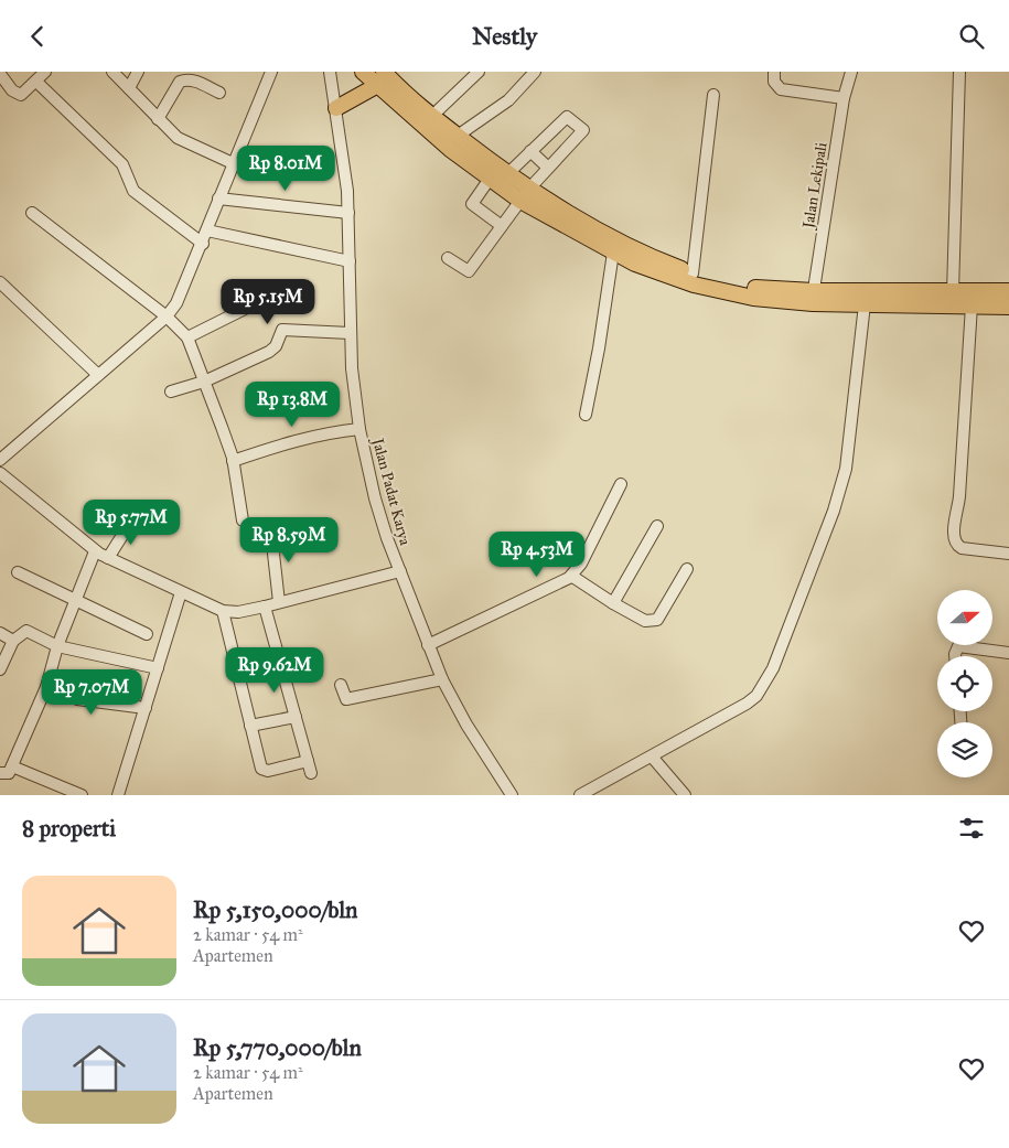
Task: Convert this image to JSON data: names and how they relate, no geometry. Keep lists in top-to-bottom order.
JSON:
{
  "streets": {
    "street": ["Jalan Lekipali", "Jalan Padat Karya"]
  },
  "north": "right",
  "page": {
    "header": "Nestly",
    "price": [
      "Rp 8.01M",
      "Rp 5.15M",
      "Rp 13.8M",
      "Rp 5.77M",
      "Rp 8.59M",
      "Rp 4.53M",
      "Rp 9.62M",
      "Rp 7.07M"
    ],
    "heading": "8 properti",
    "list": [
      {
        "name": "Rp 5,150,000/bln",
        "note": "2 kamar · 54 m² · Apartemen"
      },
      {
        "name": "Rp 5,770,000/bln",
        "note": "2 kamar · 54 m² · Apartemen"
      }
    ]
  }
}
